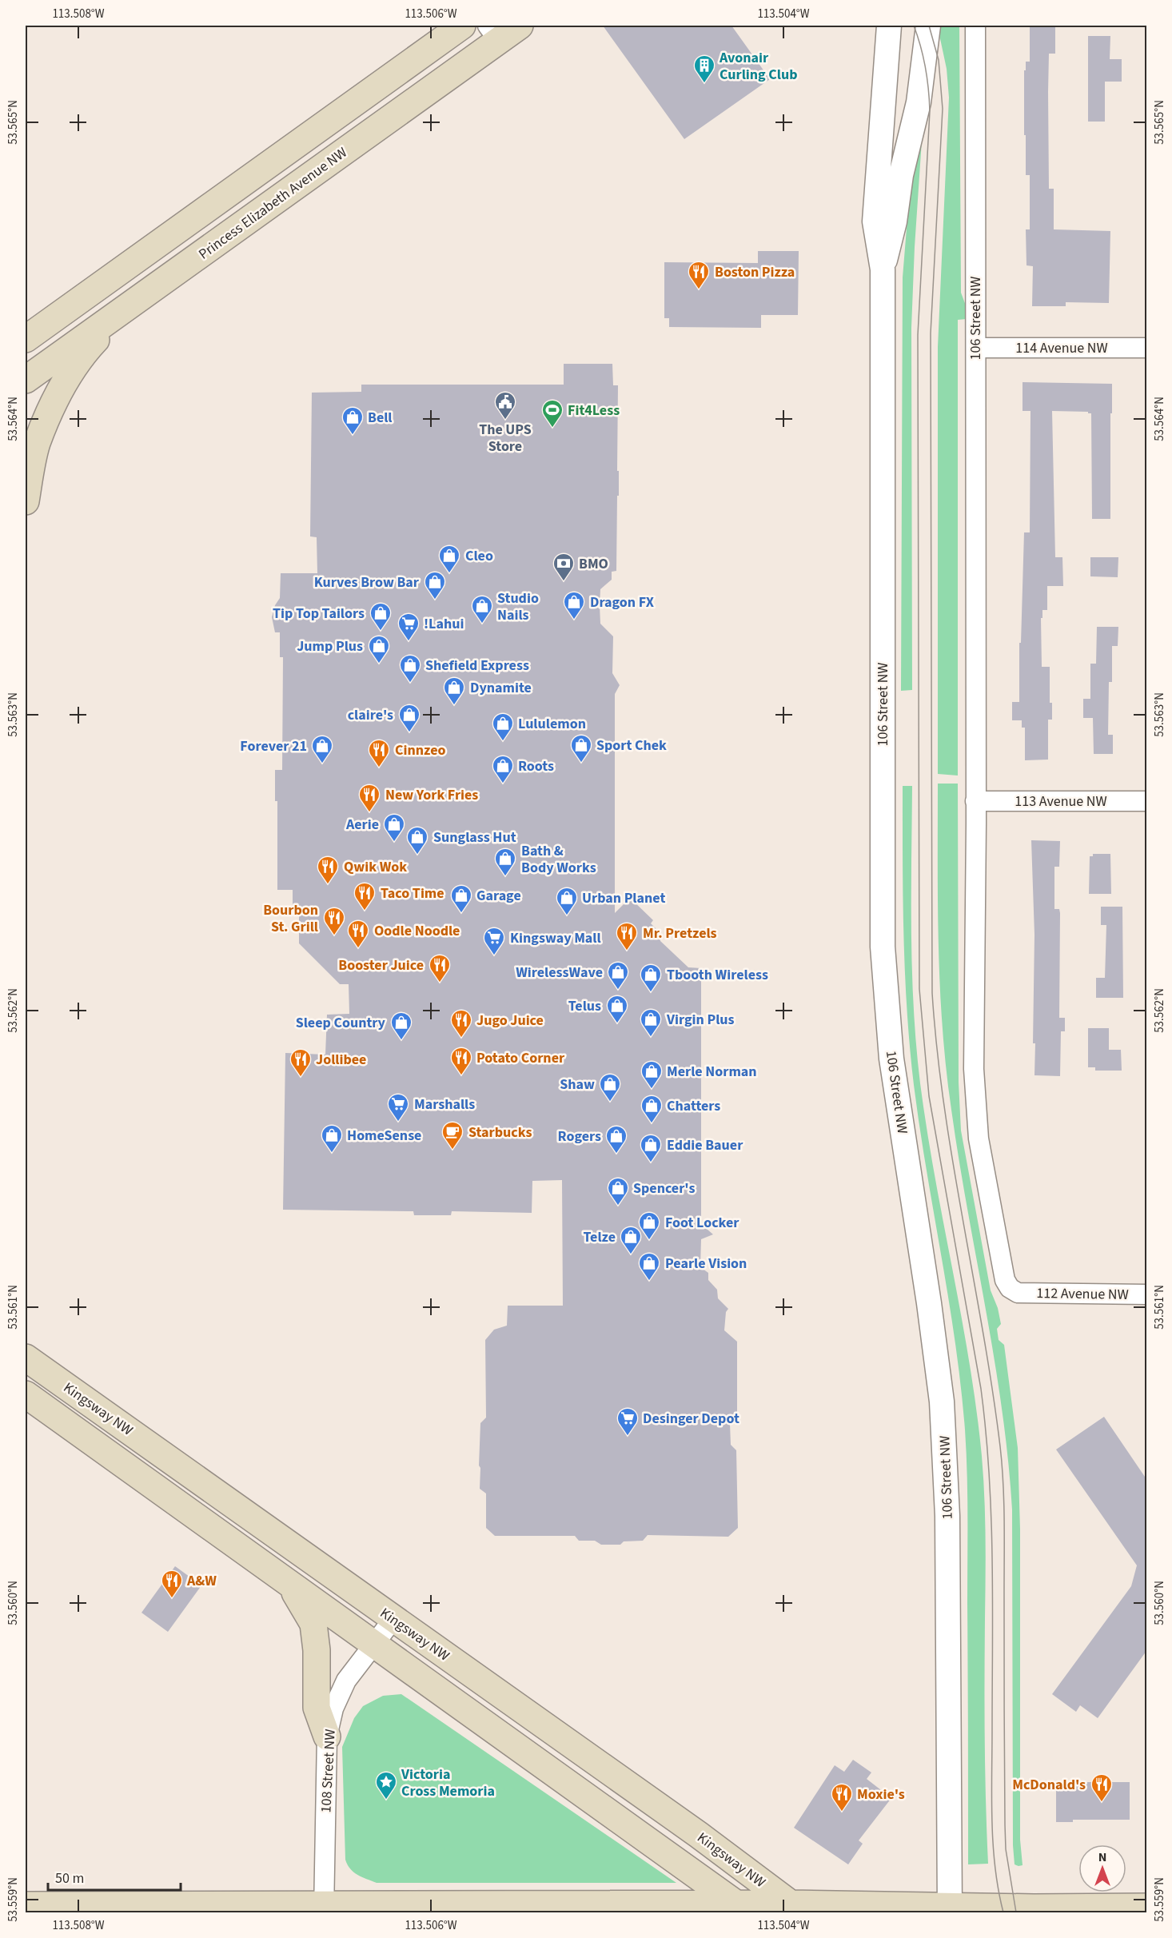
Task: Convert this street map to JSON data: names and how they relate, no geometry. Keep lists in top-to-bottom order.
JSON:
{
  "streets": {
    "main road": ["Princess Elizabeth Avenue NW", "Kingsway NW"],
    "street": [
      "106 Street NW",
      "114 Avenue NW",
      "113 Avenue NW",
      "112 Avenue NW",
      "108 Street NW"
    ]
  },
  "crossings": [
    ["106 Street NW", "114 Avenue NW"],
    ["106 Street NW", "113 Avenue NW"],
    ["106 Street NW", "112 Avenue NW"],
    ["Kingsway NW", "108 Street NW"]
  ],
  "places": {
    "building": ["Avonair Curling Club"],
    "restaurant": [
      "Boston Pizza",
      "Cinnzeo",
      "New York Fries",
      "Qwik Wok",
      "Taco Time",
      "Bourbon St. Grill",
      "Oodle Noodle",
      "Mr. Pretzels",
      "Booster Juice",
      "Jugo Juice",
      "Potato Corner",
      "Jollibee",
      "A&W",
      "McDonald's",
      "Moxie's"
    ],
    "public building": ["The UPS Store"],
    "sports": ["Fit4Less"],
    "shop": [
      "Bell",
      "Cleo",
      "Kurves Brow Bar",
      "Dragon FX",
      "Studio Nails",
      "Tip Top Tailors",
      "Jump Plus",
      "Shefield Express",
      "Dynamite",
      "claire's",
      "Lululemon",
      "Sport Chek",
      "Forever 21",
      "Roots",
      "Aerie",
      "Sunglass Hut",
      "Bath & Body Works",
      "Garage",
      "Urban Planet",
      "WirelessWave",
      "Tbooth Wireless",
      "Telus",
      "Virgin Plus",
      "Sleep Country",
      "Merle Norman",
      "Shaw",
      "Chatters",
      "HomeSense",
      "Rogers",
      "Eddie Bauer",
      "Spencer's",
      "Foot Locker",
      "Telze",
      "Pearle Vision"
    ],
    "bank": ["BMO"],
    "supermarket": [
      "!Lahui",
      "Kingsway Mall",
      "Marshalls",
      "Desinger Depot"
    ],
    "cafe": ["Starbucks"],
    "place": ["Victoria Cross Memoria"]
  },
  "scale_bar": "50 m",
  "north": "top",
  "coordinates": [
    "113.508°W",
    "113.506°W",
    "113.504°W",
    "53.565°N",
    "53.564°N",
    "53.563°N",
    "53.562°N",
    "53.561°N",
    "53.560°N",
    "53.559°N"
  ]
}
